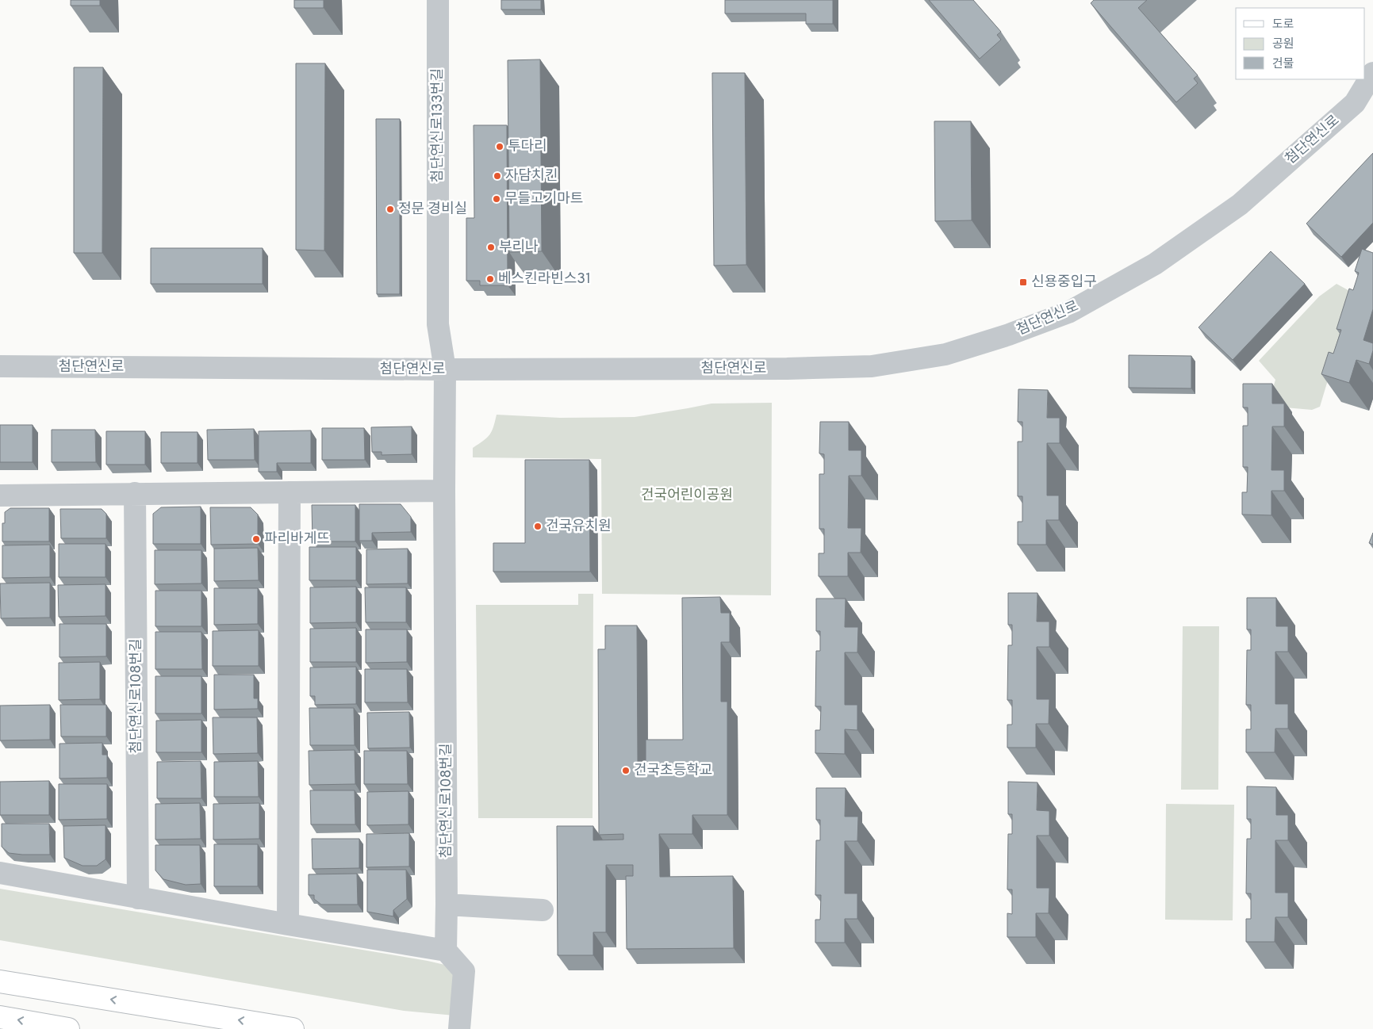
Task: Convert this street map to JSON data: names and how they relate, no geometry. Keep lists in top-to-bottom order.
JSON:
{
  "streets": {
    "street": ["첨단연신로133번길", "첨단연신로", "첨단연신로108번길"]
  },
  "crossings": [
    ["첨단연신로133번길", "첨단연신로"],
    ["첨단연신로133번길", "첨단연신로108번길"],
    ["첨단연신로", "첨단연신로108번길"]
  ],
  "parks": ["건국어린이공원"],
  "places": {
    "other": [
      "투다리",
      "자담치킨",
      "무들고기마트",
      "정문 경비실",
      "부리나",
      "베스킨라빈스31",
      "건국유치원",
      "파리바게뜨",
      "건국초등학교"
    ],
    "transit": ["신용중입구"]
  },
  "legend": ["도로", "공원", "건물"]
}
